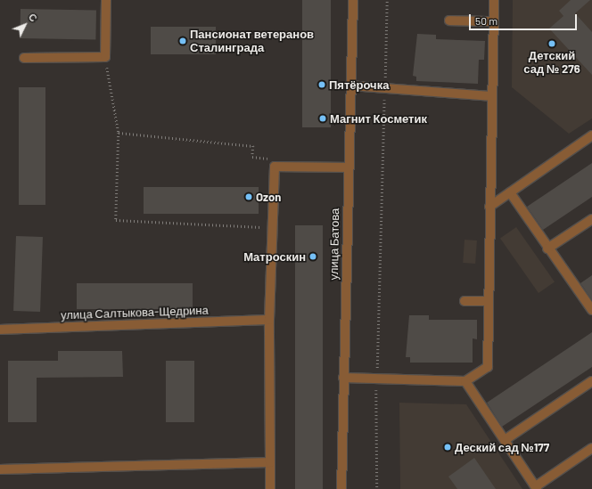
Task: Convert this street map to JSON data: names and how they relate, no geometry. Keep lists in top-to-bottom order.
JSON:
{
  "streets": {
    "street": ["улица Батова", "улица Салтыкова-Щедрина"]
  },
  "places": [
    "Пансионат ветеранов Сталинграда",
    "Детский сад № 276",
    "Пятёрочка",
    "Магнит Косметик",
    "Ozon",
    "Матроскин",
    "Деский сад №177"
  ],
  "scale_bar": "50 m",
  "north": "top right"
}
